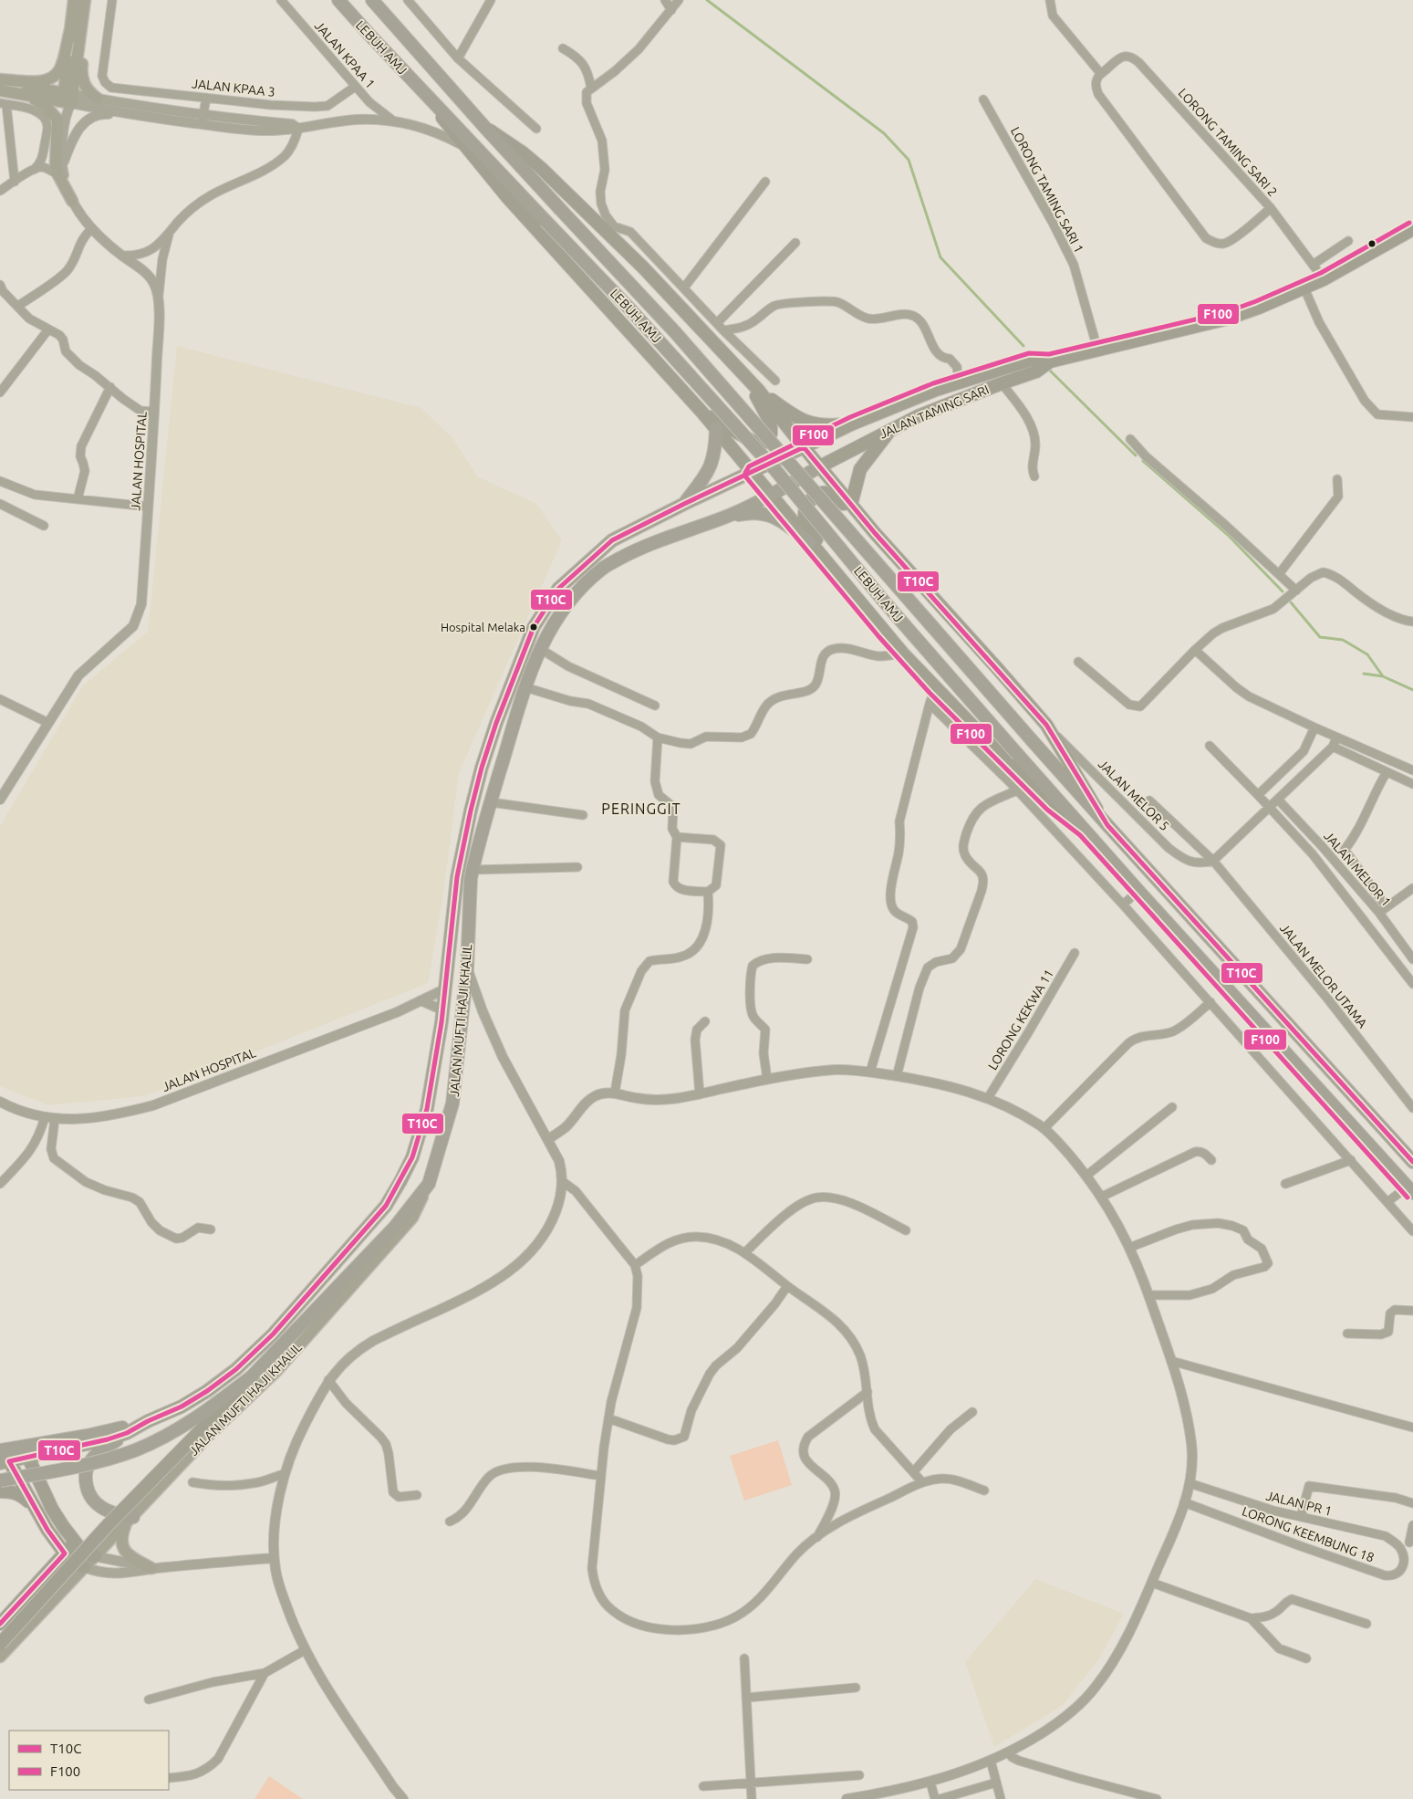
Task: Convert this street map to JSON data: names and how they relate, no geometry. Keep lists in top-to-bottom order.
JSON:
{
  "streets": {
    "highway": ["LEBUH AMJ", "JALAN MUFTI HAJI KHALIL"],
    "main road": ["JALAN TAMING SARI"],
    "street": [
      "JALAN KPAA 1",
      "JALAN KPAA 3",
      "LORONG TAMING SARI 2",
      "LORONG TAMING SARI 1",
      "JALAN HOSPITAL",
      "JALAN MELOR 5",
      "JALAN MELOR 1",
      "JALAN MELOR UTAMA",
      "LORONG KEKWA 11",
      "JALAN PR 1",
      "LORONG KEEMBUNG 18"
    ]
  },
  "crossings": [
    ["JALAN KPAA 1", "JALAN KPAA 3"],
    ["LORONG TAMING SARI 2", "JALAN TAMING SARI"],
    ["LORONG TAMING SARI 1", "JALAN TAMING SARI"],
    ["JALAN TAMING SARI", "JALAN MUFTI HAJI KHALIL"],
    ["JALAN HOSPITAL", "JALAN MUFTI HAJI KHALIL"],
    ["JALAN MELOR 5", "JALAN MELOR UTAMA"],
    ["JALAN PR 1", "LORONG KEEMBUNG 18"]
  ],
  "districts": ["PERINGGIT"],
  "places": ["Hospital Melaka"],
  "lines": ["transit line F100", "transit line T10C"],
  "legend": ["T10C", "F100"]
}
